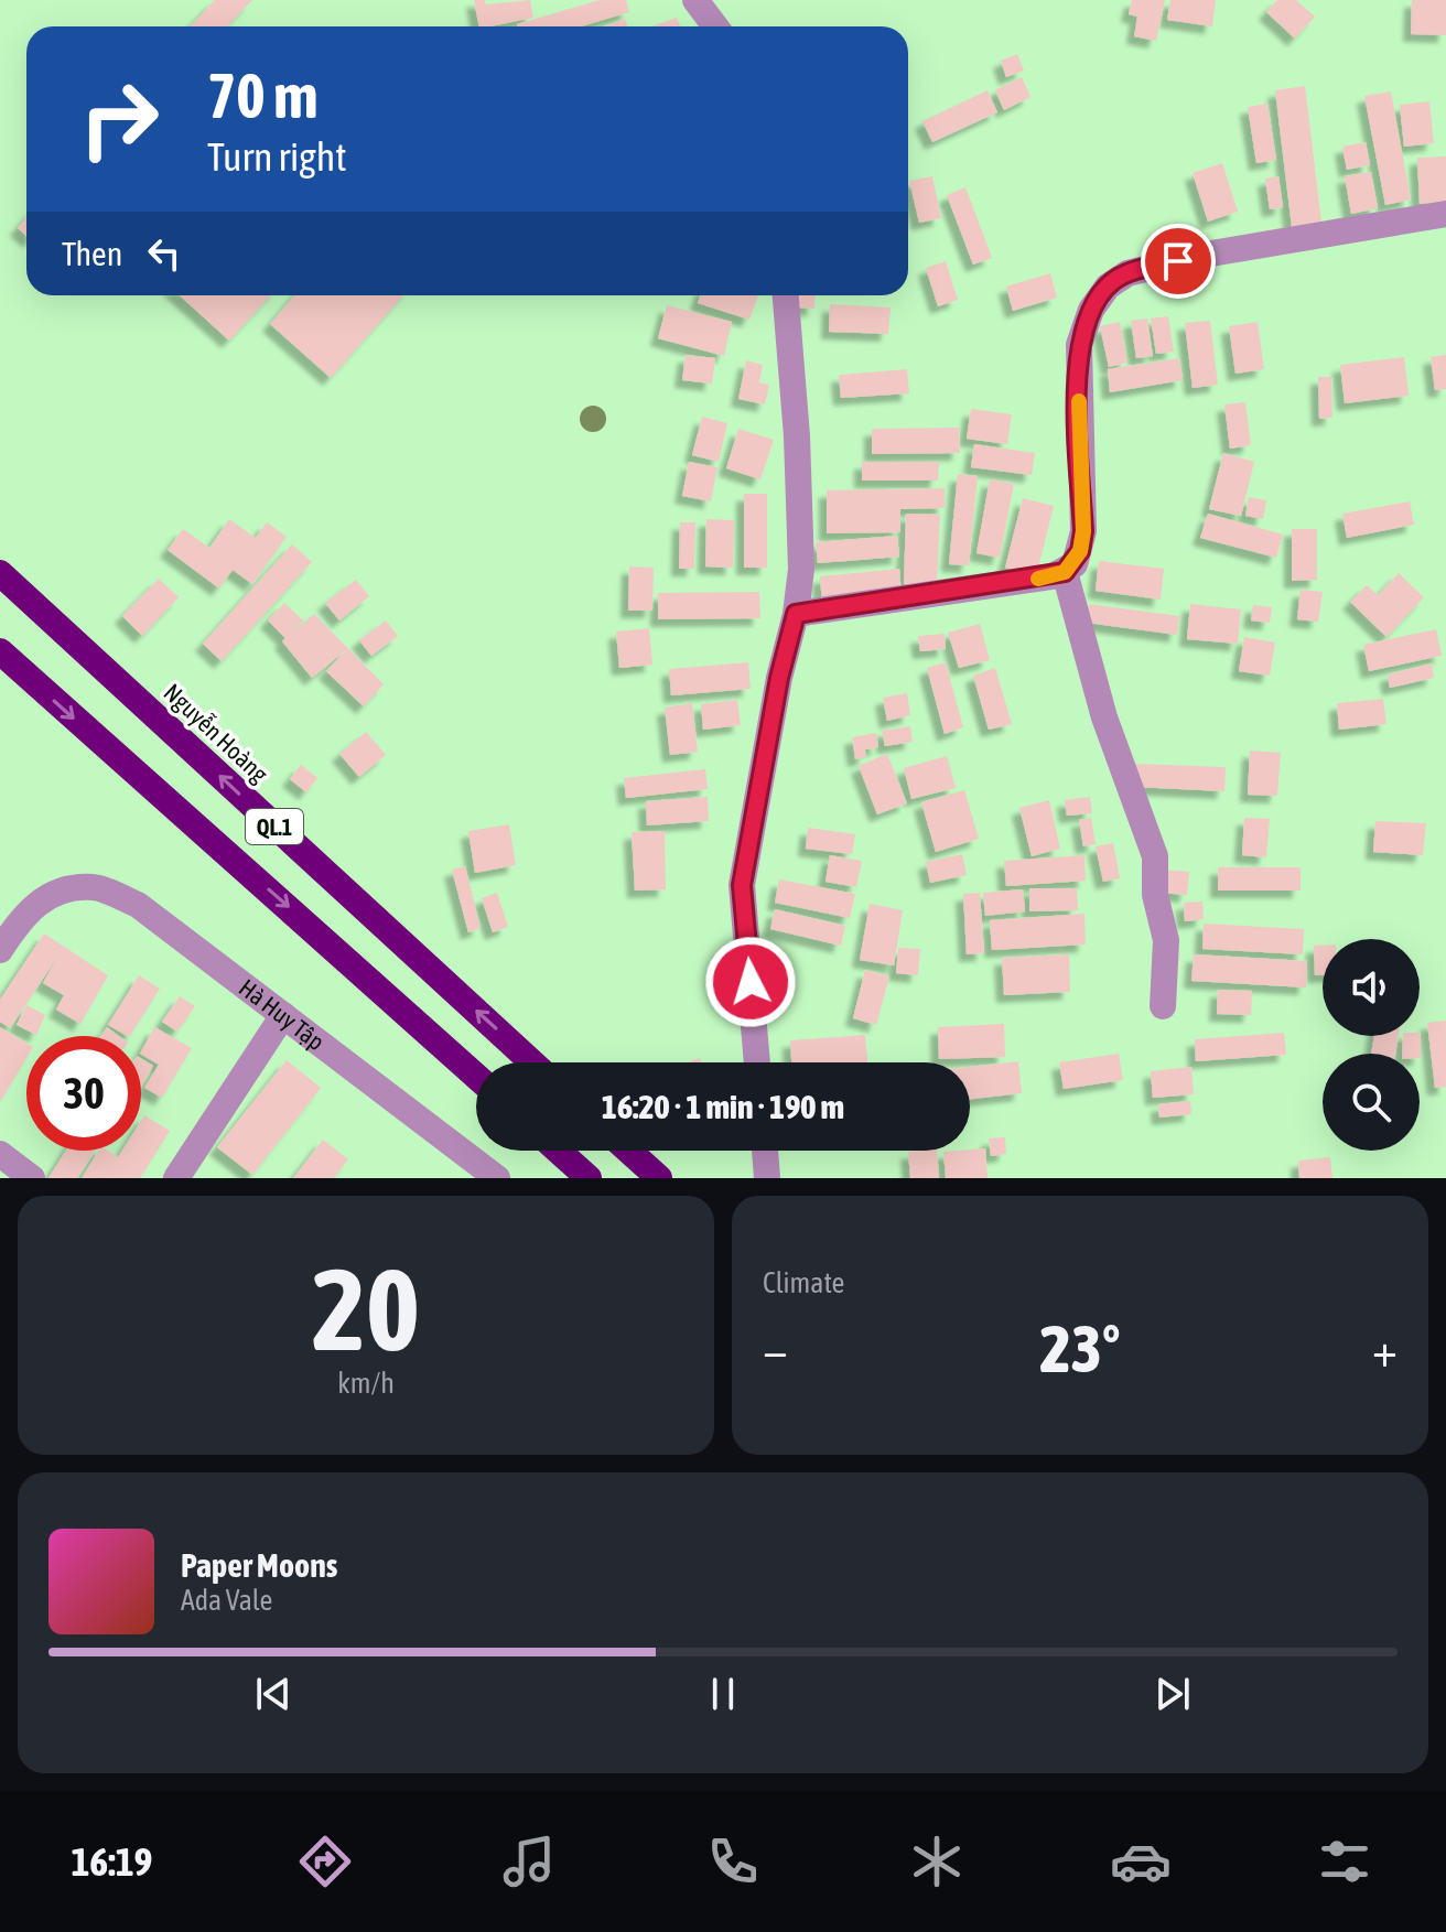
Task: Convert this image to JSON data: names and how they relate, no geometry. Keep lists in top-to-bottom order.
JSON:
{
  "streets": {
    "highway": ["Nguyễn Hoàng", "QL.1"],
    "street": ["Hà Huy Tập"]
  },
  "page": {
    "turn": ["70 m", "Turn right"],
    "then": "Then",
    "limit": "30",
    "trip": "16:20 · 1 min · 190 m",
    "tile": [
      ["20", "km/h"],
      "Climate"
    ],
    "heat": ["−", "23°", "+"],
    "song": ["Paper Moons", "Ada Vale"],
    "tabs": "16:19"
  }
}
